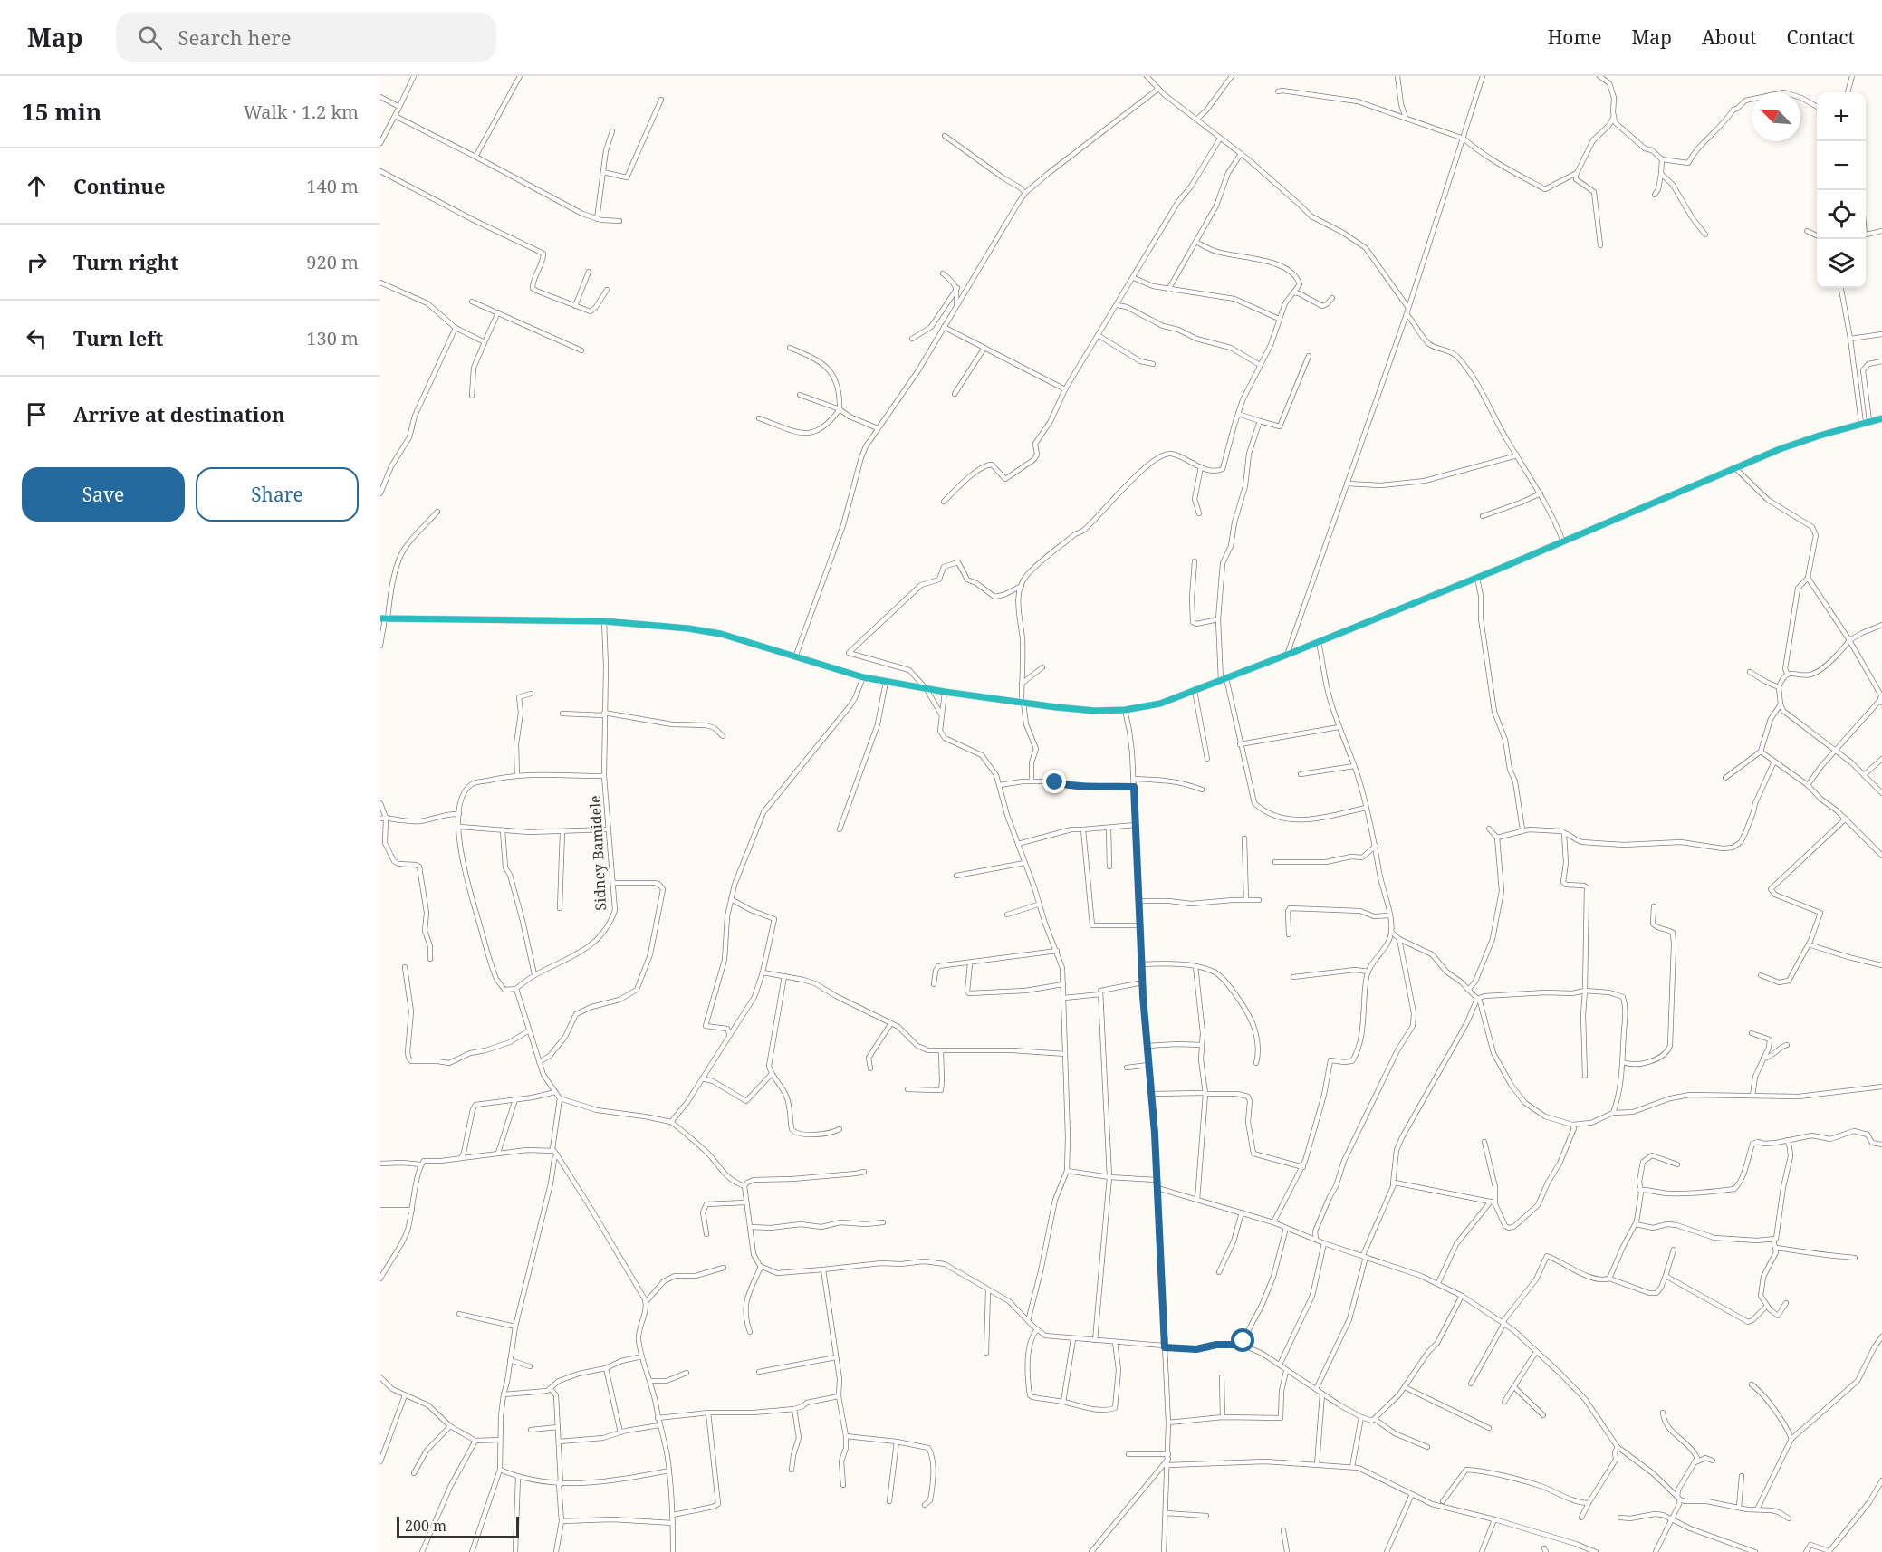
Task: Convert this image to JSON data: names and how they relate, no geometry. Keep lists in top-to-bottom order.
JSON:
{
  "streets": {
    "street": ["Sidney Bamidele"]
  },
  "scale_bar": "200 m",
  "north": "top left",
  "page": {
    "header": "Map",
    "search": "Search here",
    "nav": [
      "Home",
      "Map",
      "About",
      "Contact"
    ],
    "heading": ["15 min", "Walk · 1.2 km"],
    "map_buttons": ["+", "−"],
    "list": [
      ["Continue", "140 m"],
      ["Turn right", "920 m"],
      ["Turn left", "130 m"],
      "Arrive at destination"
    ],
    "buttons": ["Save", "Share"],
    "scale": "200 m"
  }
}
